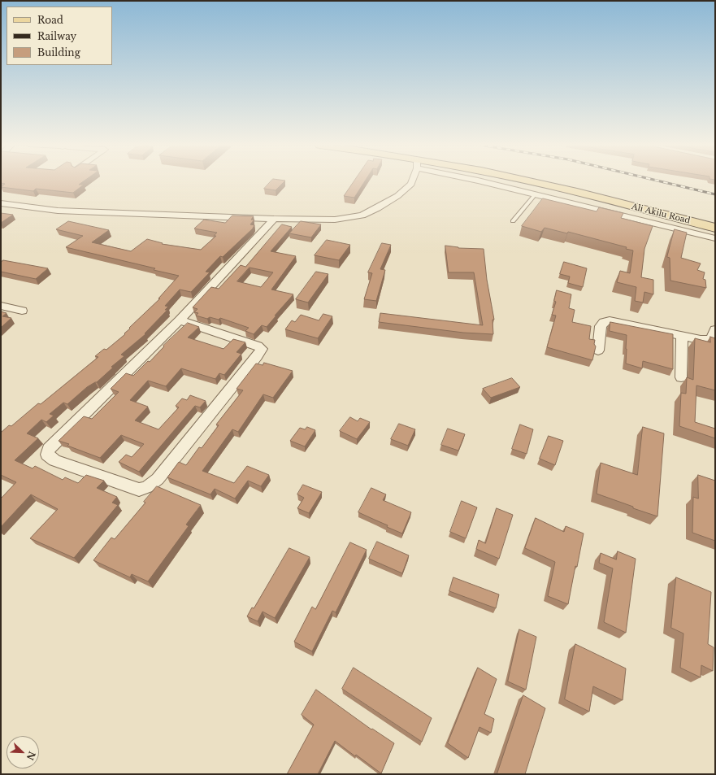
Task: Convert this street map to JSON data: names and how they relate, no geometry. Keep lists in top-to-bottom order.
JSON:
{
  "streets": {
    "main road": ["Ali Akilu Road"]
  },
  "legend": ["Road", "Railway", "Building"],
  "north": "bottom right"
}
